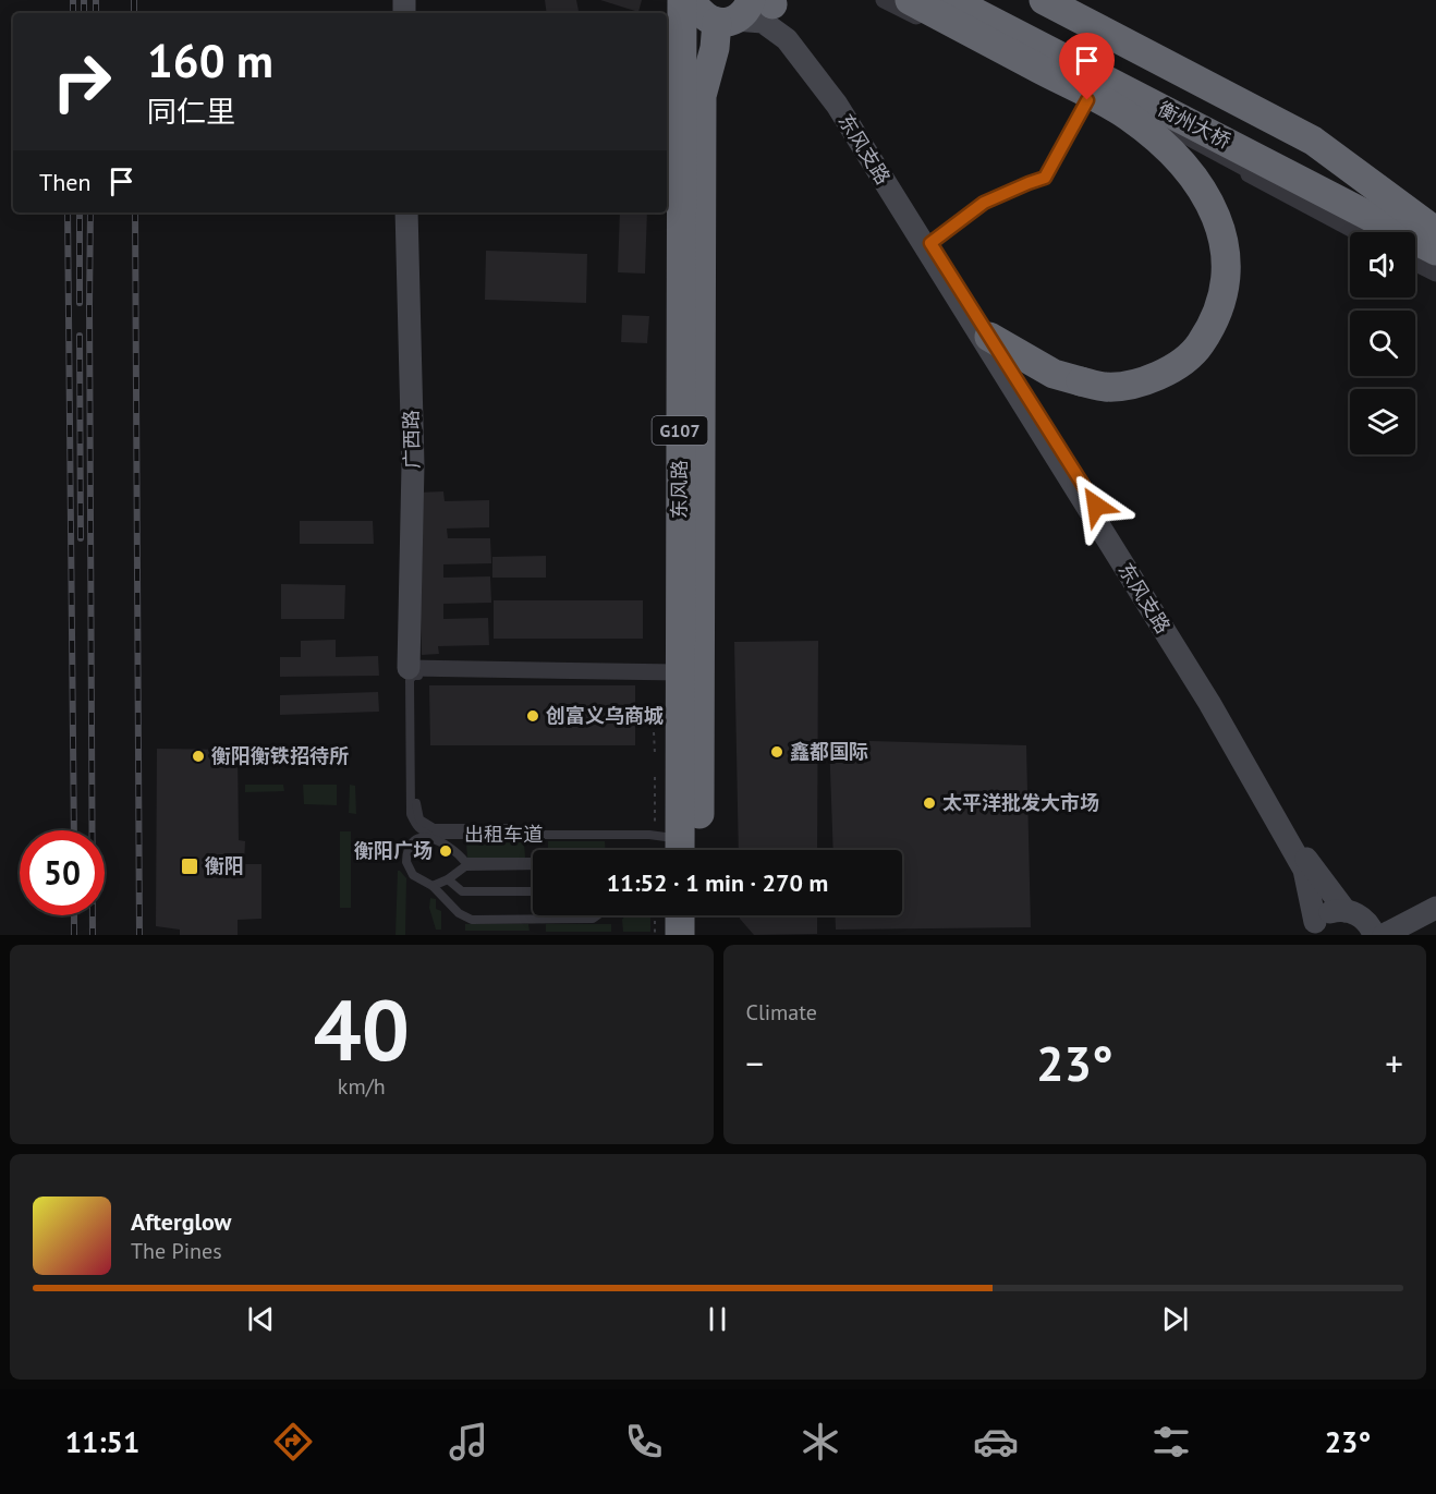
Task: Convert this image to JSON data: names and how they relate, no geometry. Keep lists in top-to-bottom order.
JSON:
{
  "streets": {
    "highway": ["衡州大桥", "G107", "东风路"],
    "main road": ["东风支路", "广西路"],
    "lane": ["出租车道"]
  },
  "crossings": [
    ["东风支路", "G107"],
    ["东风支路", "东风路"],
    ["G107", "东风路"],
    ["广西路", "出租车道"],
    ["东风路", "出租车道"]
  ],
  "places": {
    "other": [
      "创富义乌商城",
      "鑫都国际",
      "衡阳衡铁招待所",
      "太平洋批发大市场",
      "衡阳广场"
    ],
    "transit": ["衡阳"]
  },
  "page": {
    "turn": ["160 m", "同仁里"],
    "then": "Then",
    "limit": "50",
    "trip": "11:52 · 1 min · 270 m",
    "tile": [
      ["40", "km/h"],
      "Climate"
    ],
    "heat": ["−", "23°", "+"],
    "song": ["Afterglow", "The Pines"],
    "tabs": ["11:51", "23°"]
  }
}
